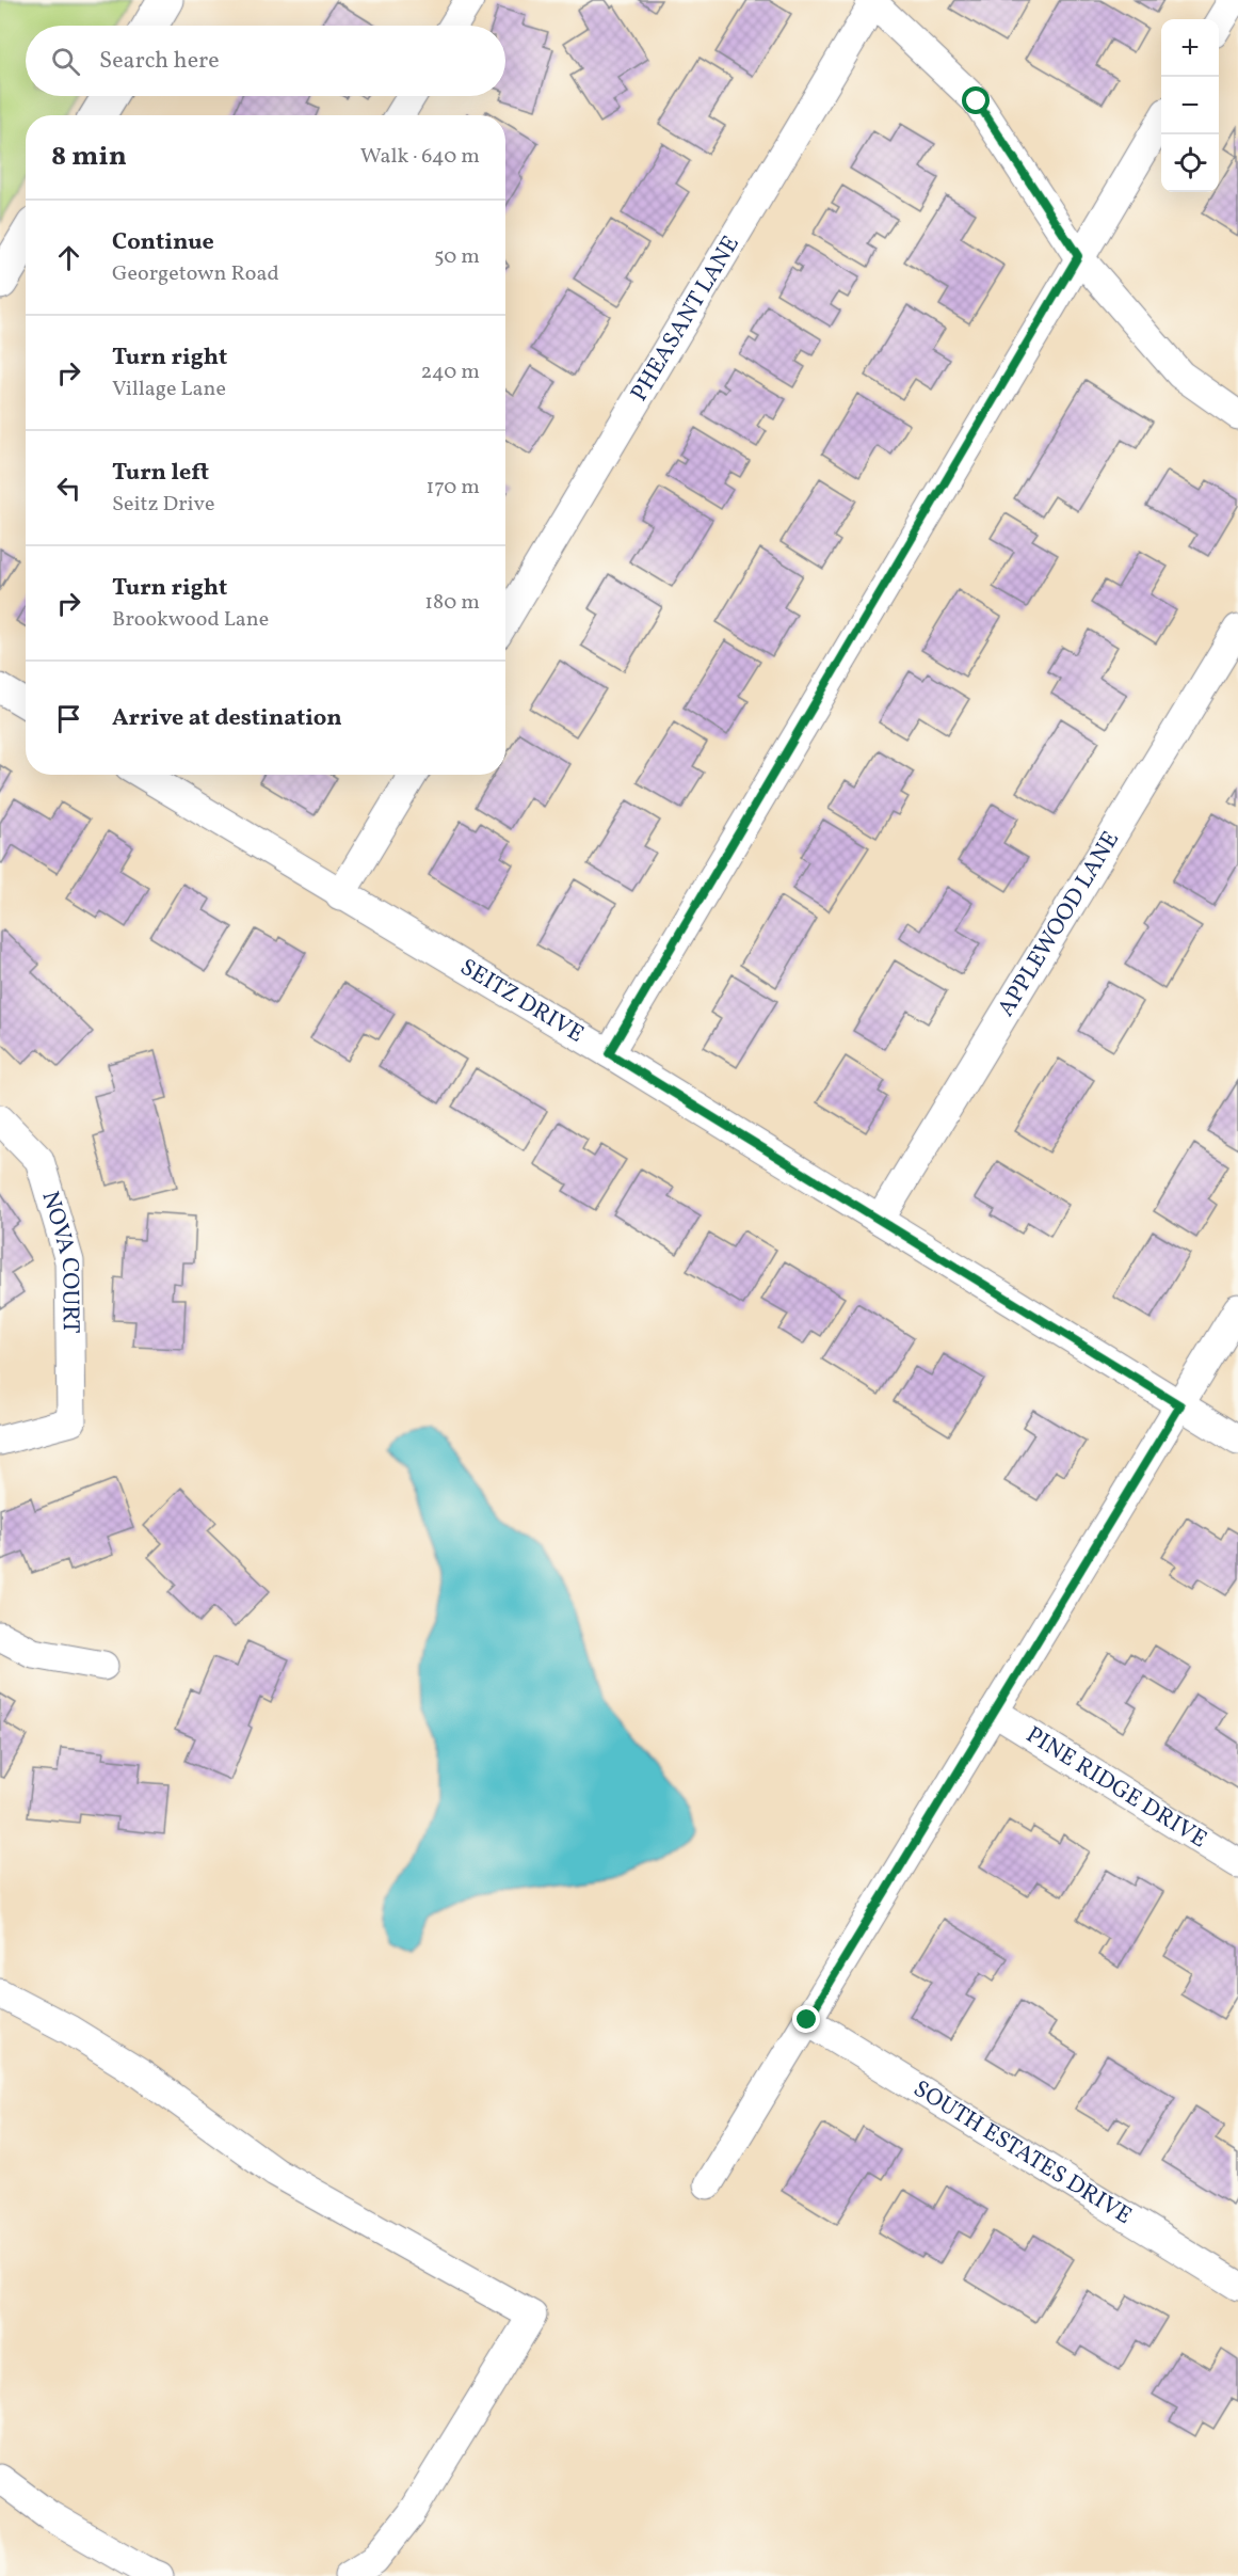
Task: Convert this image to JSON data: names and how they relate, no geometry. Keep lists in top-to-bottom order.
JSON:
{
  "streets": {
    "street": [
      "PHEASANT LANE",
      "APPLEWOOD LANE",
      "SEITZ DRIVE",
      "NOVA COURT",
      "PINE RIDGE DRIVE",
      "SOUTH ESTATES DRIVE"
    ]
  },
  "crossings": [
    ["APPLEWOOD LANE", "SEITZ DRIVE"]
  ],
  "page": {
    "map_buttons": ["+", "−"],
    "search": "Search here",
    "heading": ["8 min", "Walk · 640 m"],
    "list": [
      ["Continue", "Georgetown Road", "50 m"],
      ["Turn right", "Village Lane", "240 m"],
      ["Turn left", "Seitz Drive", "170 m"],
      ["Turn right", "Brookwood Lane", "180 m"],
      "Arrive at destination"
    ]
  }
}
